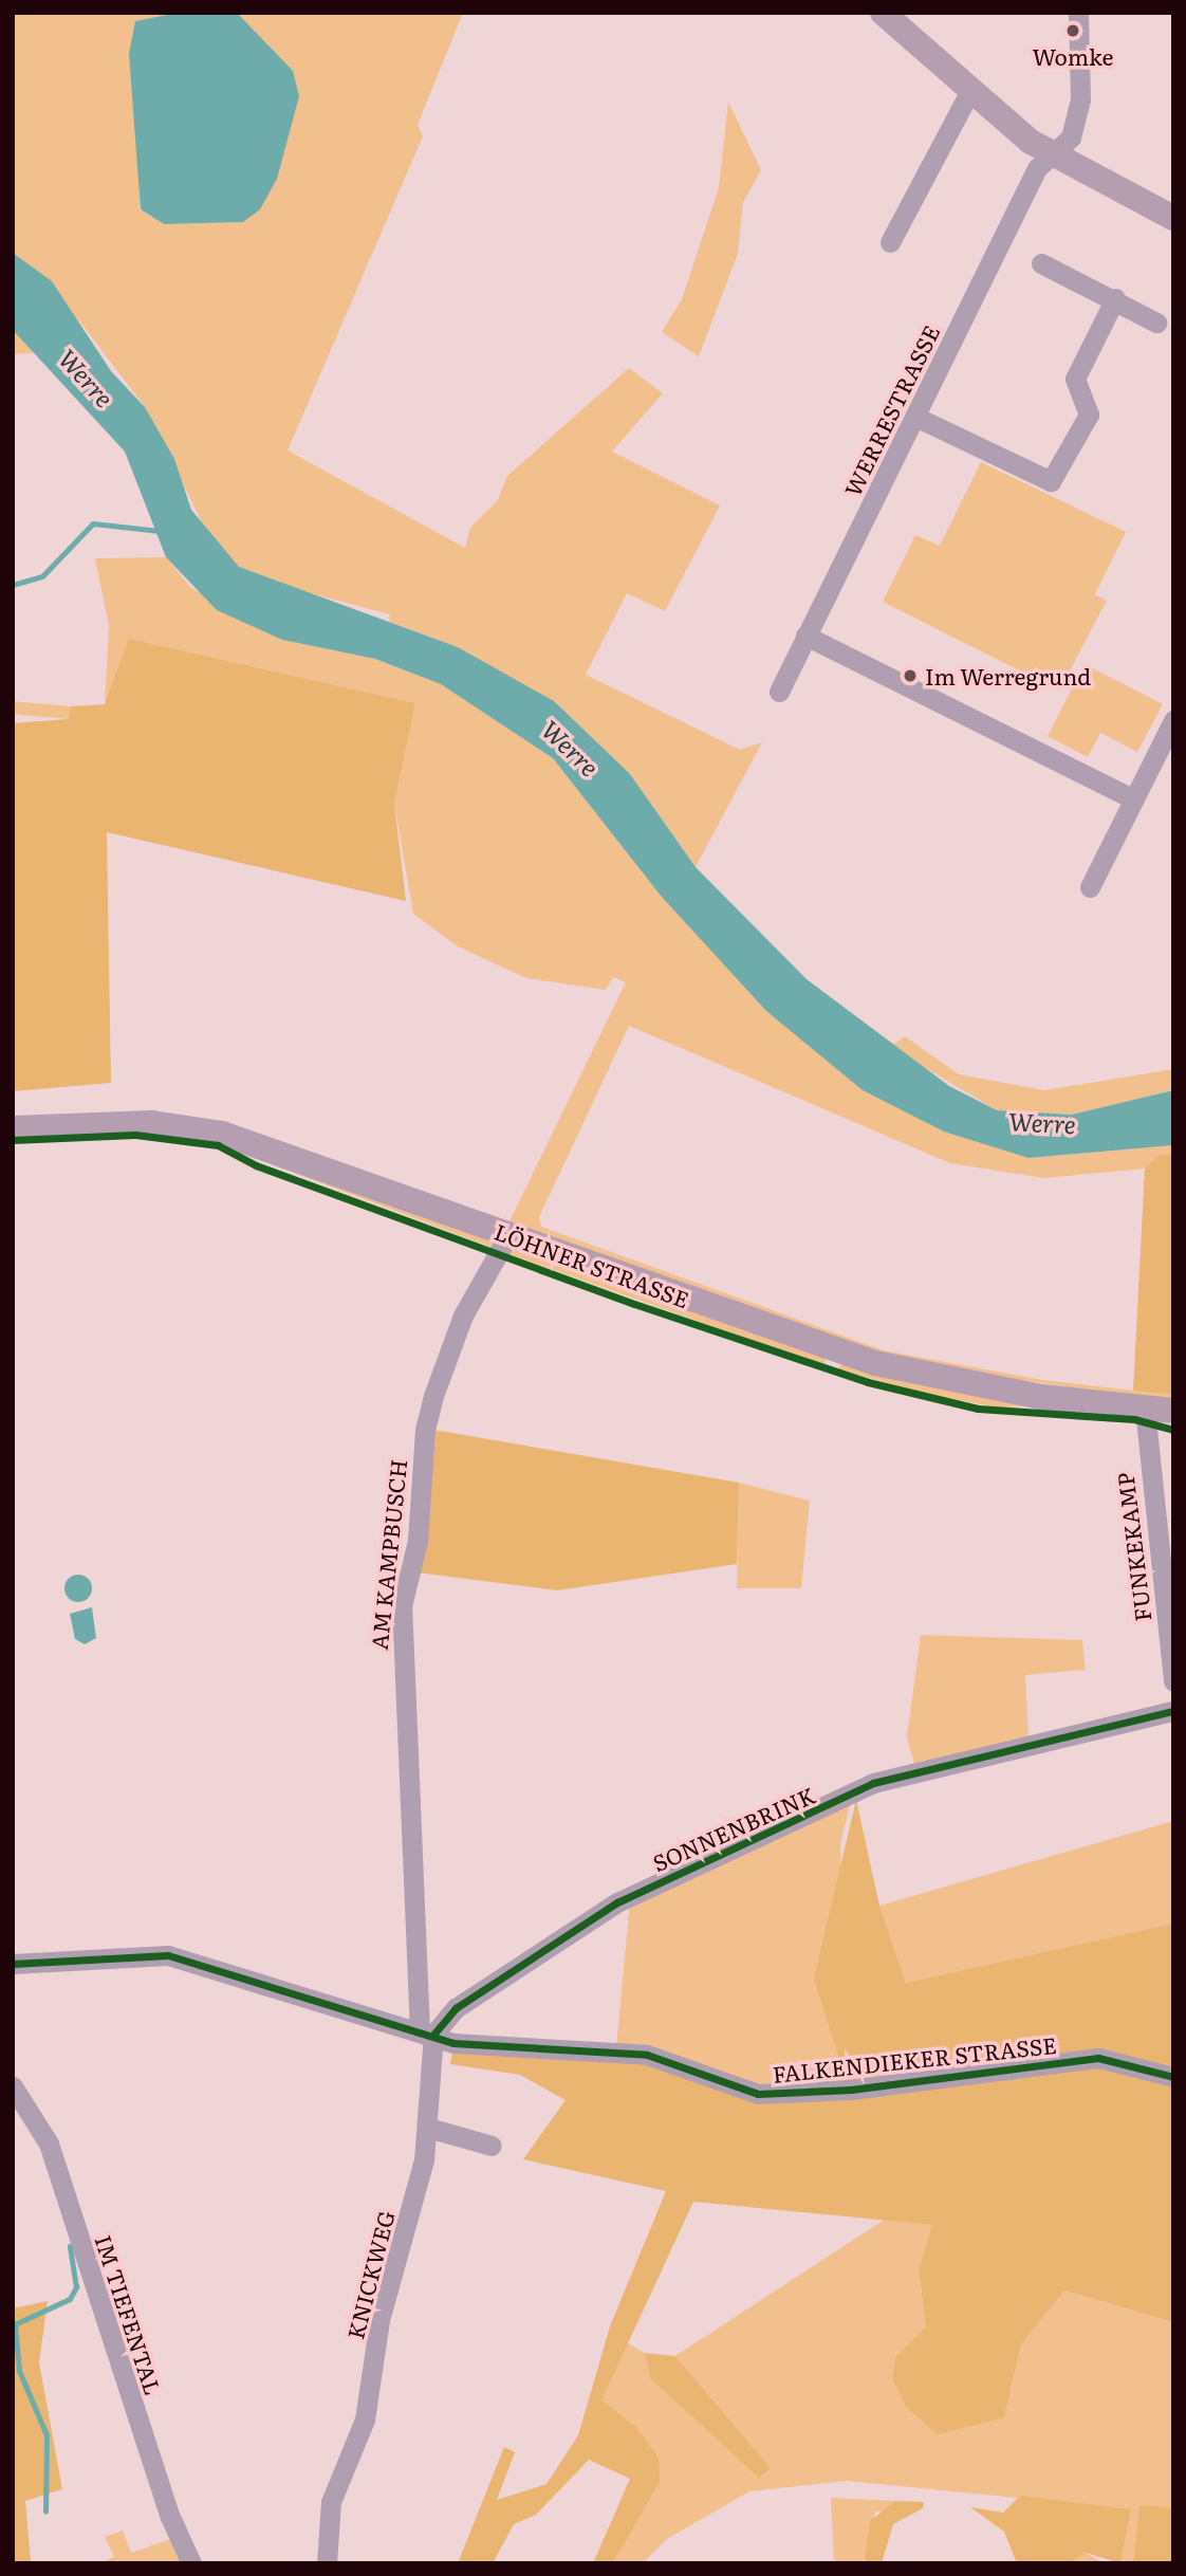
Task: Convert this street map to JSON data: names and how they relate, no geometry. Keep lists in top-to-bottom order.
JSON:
{
  "streets": {
    "main road": ["LÖHNER STRASSE"],
    "street": [
      "WERRESTRASSE",
      "FUNKEKAMP",
      "AM KAMPBUSCH",
      "SONNENBRINK",
      "FALKENDIEKER STRASSE",
      "KNICKWEG",
      "IM TIEFENTAL"
    ]
  },
  "crossings": [
    ["LÖHNER STRASSE", "FUNKEKAMP"],
    ["LÖHNER STRASSE", "AM KAMPBUSCH"],
    ["AM KAMPBUSCH", "SONNENBRINK"],
    ["AM KAMPBUSCH", "FALKENDIEKER STRASSE"],
    ["AM KAMPBUSCH", "KNICKWEG"],
    ["SONNENBRINK", "FALKENDIEKER STRASSE"],
    ["SONNENBRINK", "KNICKWEG"],
    ["FALKENDIEKER STRASSE", "KNICKWEG"]
  ],
  "water": ["Werre"],
  "places": ["Womke", "Im Werregrund"]
}
